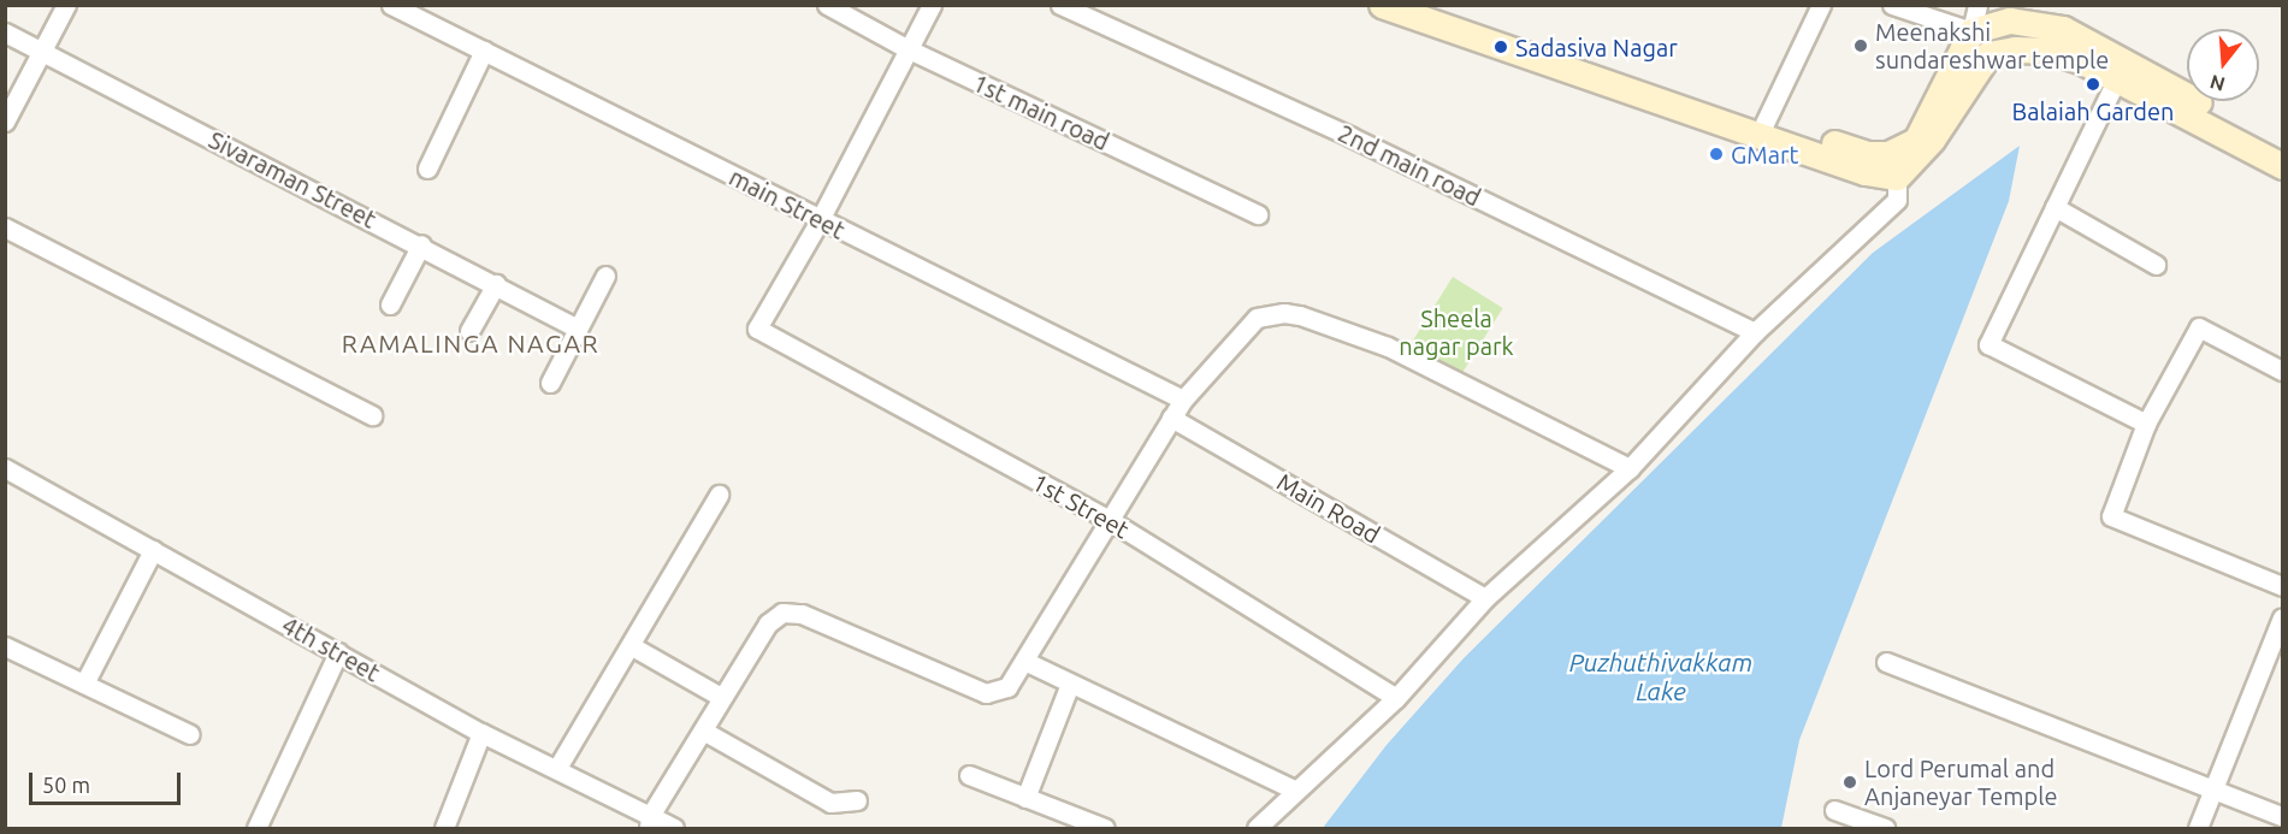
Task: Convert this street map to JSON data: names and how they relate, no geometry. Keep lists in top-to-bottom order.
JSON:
{
  "streets": {
    "street": [
      "1st main road",
      "2nd main road",
      "Sivaraman Street",
      "main Street",
      "1st Street",
      "Main Road",
      "4th street"
    ]
  },
  "crossings": [
    ["main Street", "1st Street"]
  ],
  "districts": ["RAMALINGA NAGAR"],
  "water": ["Puzhuthivakkam Lake"],
  "parks": ["Sheela nagar park"],
  "places": [
    "Meenakshi sundareshwar temple",
    "Sadasiva Nagar",
    "Balaiah Garden",
    "GMart",
    "Lord Perumal and Anjaneyar Temple"
  ],
  "scale_bar": "50 m",
  "north": "bottom"
}
